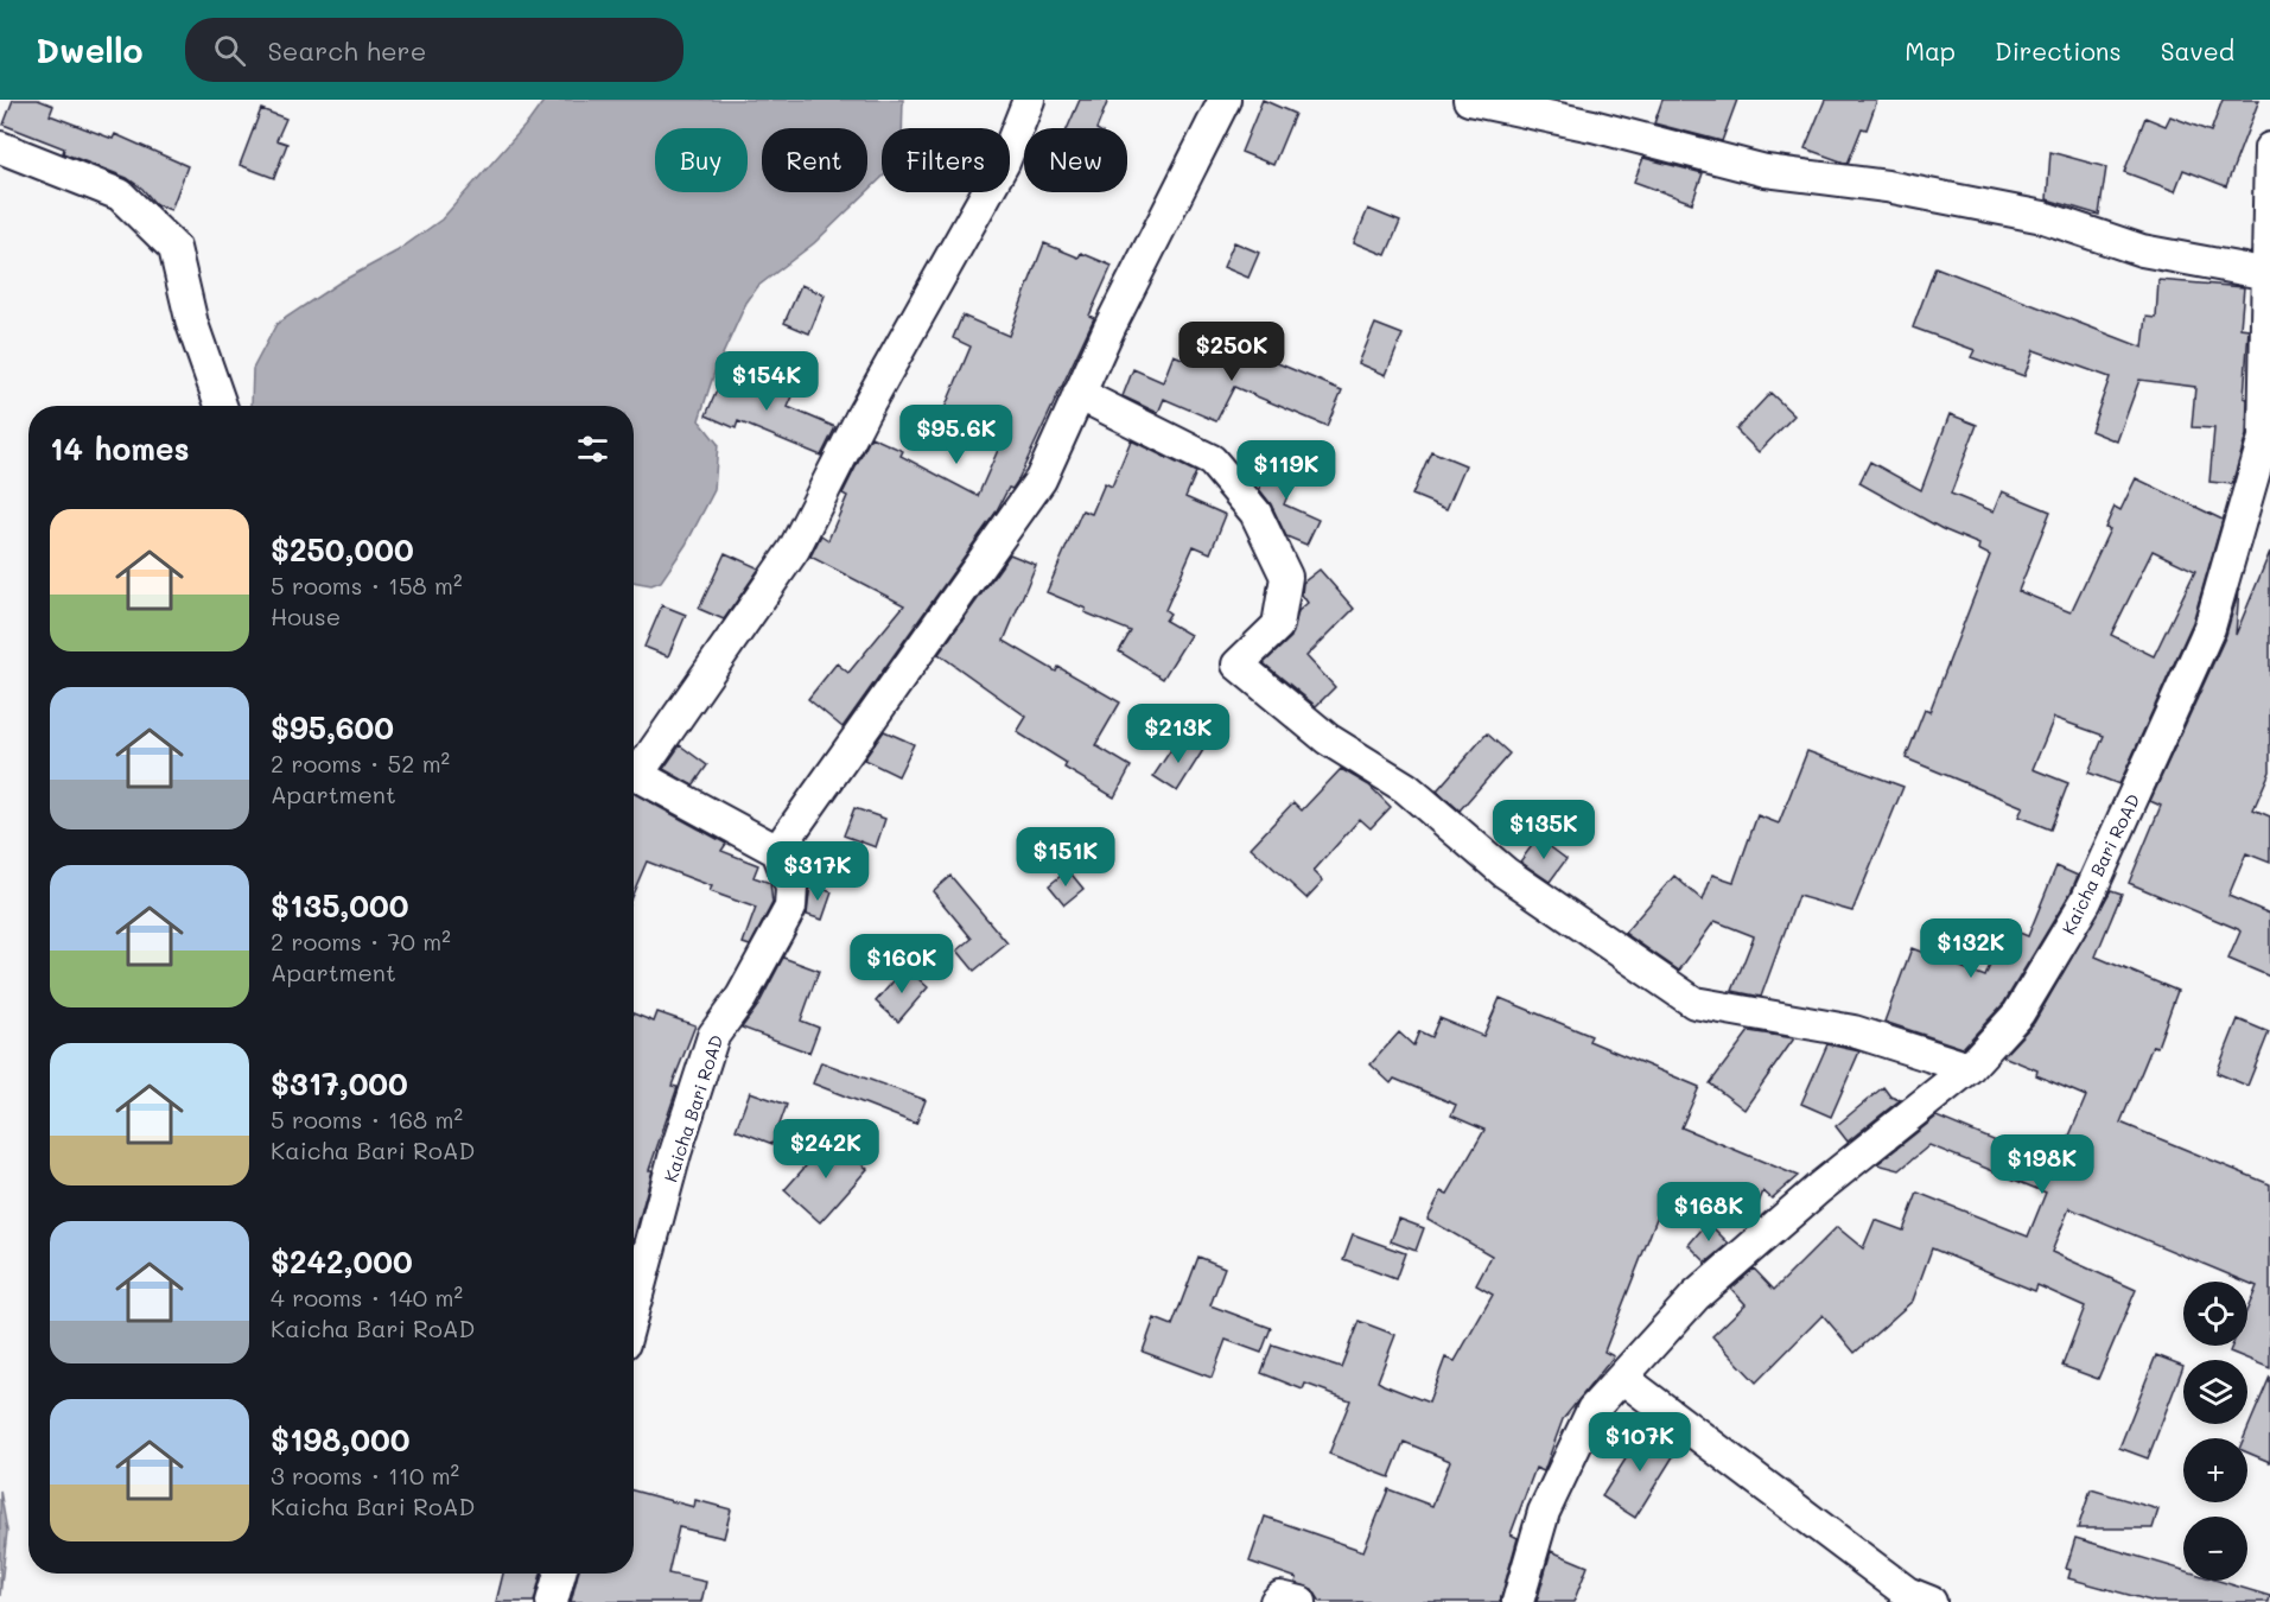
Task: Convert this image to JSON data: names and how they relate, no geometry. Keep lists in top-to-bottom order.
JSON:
{
  "streets": {
    "street": ["Kaicha Bari RoAD"]
  },
  "page": {
    "header": "Dwello",
    "search": "Search here",
    "nav": ["Map", "Directions", "Saved"],
    "chip": [
      "Buy",
      "Rent",
      "Filters",
      "New"
    ],
    "price": [
      "$250K",
      "$154K",
      "$95.6K",
      "$119K",
      "$213K",
      "$135K",
      "$151K",
      "$317K",
      "$132K",
      "$160K",
      "$242K",
      "$198K",
      "$168K",
      "$107K"
    ],
    "heading": "14 homes",
    "list": [
      {
        "name": "$250,000",
        "note": "5 rooms · 158 m² · House"
      },
      {
        "name": "$95,600",
        "note": "2 rooms · 52 m² · Apartment"
      },
      {
        "name": "$135,000",
        "note": "2 rooms · 70 m² · Apartment"
      },
      {
        "name": "$317,000",
        "note": "5 rooms · 168 m² · Kaicha Bari RoAD"
      },
      {
        "name": "$242,000",
        "note": "4 rooms · 140 m² · Kaicha Bari RoAD"
      },
      {
        "name": "$198,000",
        "note": "3 rooms · 110 m² · Kaicha Bari RoAD"
      }
    ],
    "map_buttons": ["+", "−"]
  }
}
